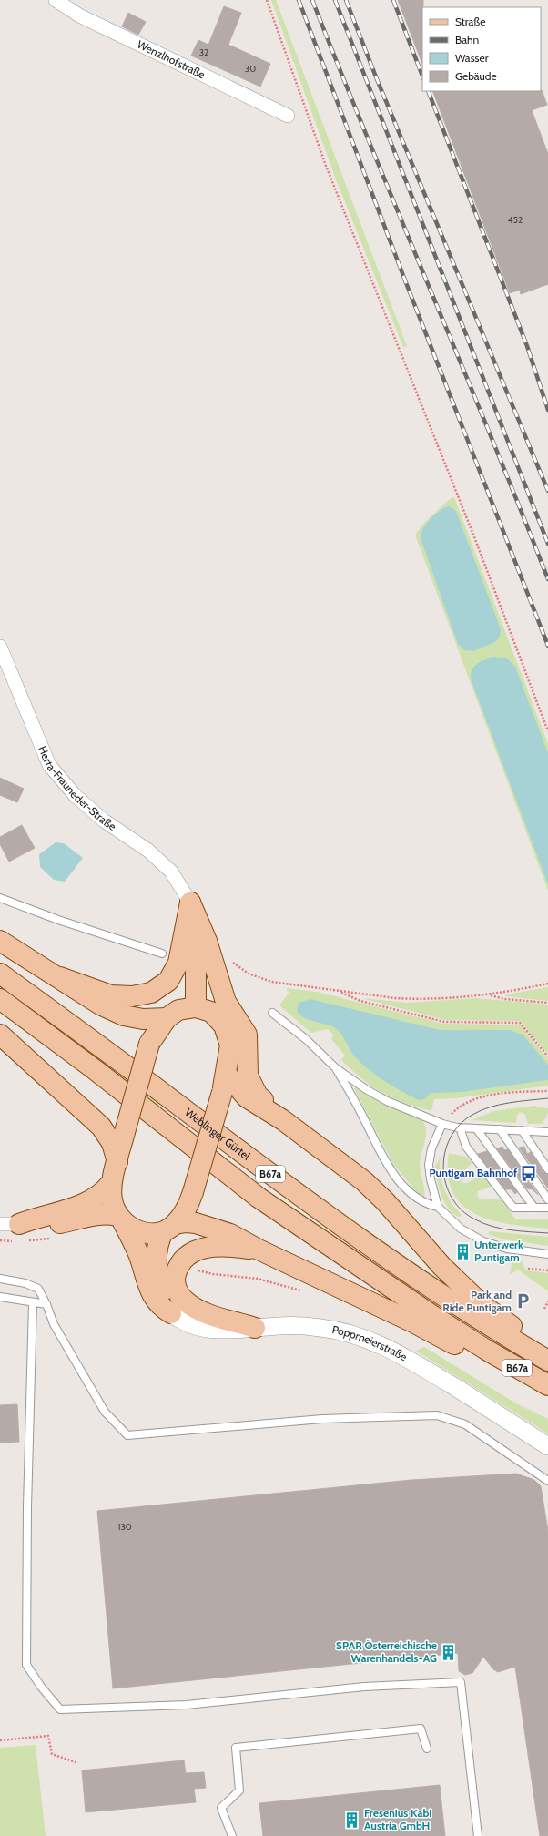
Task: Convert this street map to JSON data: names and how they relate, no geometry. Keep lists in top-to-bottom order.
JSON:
{
  "streets": {
    "main road": ["Weblinger Gürtel", "B67a"],
    "street": ["Wenzlhofstraße", "Herta-Frauneder-Straße", "Poppmeierstraße"]
  },
  "places": {
    "bus stop": ["Puntigam Bahnhof"],
    "building": ["Unterwerk Puntigam", "SPAR Österreichische Warenhandels-AG", "Fresenius Kabi Austria GmbH"],
    "parking": ["Park and Ride Puntigam"]
  },
  "house_numbers": [
    "32",
    "30",
    "452",
    "130"
  ],
  "legend": [
    "Straße",
    "Bahn",
    "Wasser",
    "Gebäude"
  ]
}
